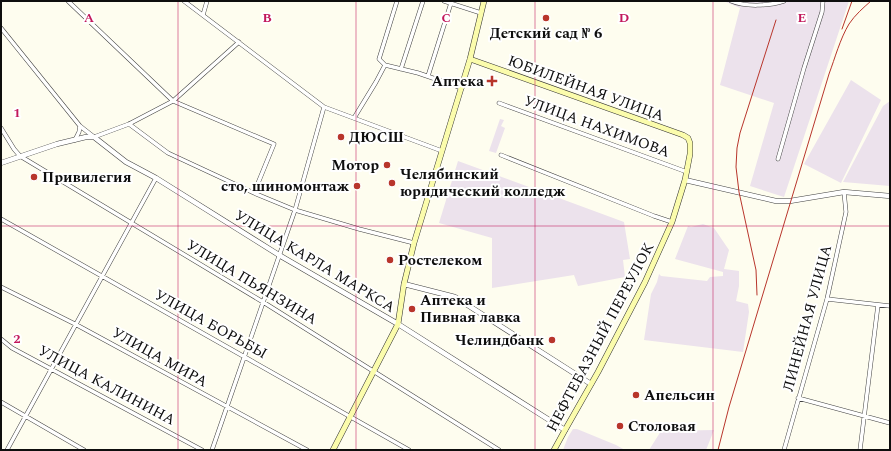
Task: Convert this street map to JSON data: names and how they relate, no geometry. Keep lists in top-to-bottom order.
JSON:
{
  "streets": {
    "main road": ["ЮБИЛЕЙНАЯ УЛИЦА", "НЕФТЕБАЗНЫЙ ПЕРЕУЛОК"],
    "street": [
      "УЛИЦА НАХИМОВА",
      "УЛИЦА КАРЛА МАРКСА",
      "УЛИЦА ПЬЯНЗИНА",
      "ЛИНЕЙНАЯ УЛИЦА",
      "УЛИЦА БОРЬБЫ",
      "УЛИЦА МИРА",
      "УЛИЦА КАЛИНИНА"
    ]
  },
  "crossings": [
    ["ЮБИЛЕЙНАЯ УЛИЦА", "НЕФТЕБАЗНЫЙ ПЕРЕУЛОК"],
    ["УЛИЦА НАХИМОВА", "НЕФТЕБАЗНЫЙ ПЕРЕУЛОК"],
    ["УЛИЦА КАРЛА МАРКСА", "НЕФТЕБАЗНЫЙ ПЕРЕУЛОК"]
  ],
  "places": {
    "other": [
      "Детский сад № 6",
      "ДЮСШ",
      "Мотор",
      "Привилегия",
      "Челябинский юридический колледж",
      "сто, шиномонтаж",
      "Ростелеком",
      "Аптека и Пивная лавка",
      "Челиндбанк",
      "Апельсин",
      "Столовая"
    ],
    "health": ["Аптека"]
  },
  "grid": {
    "columns": [
      "A",
      "B",
      "C",
      "D",
      "E"
    ],
    "rows": ["1", "2"]
  }
}
